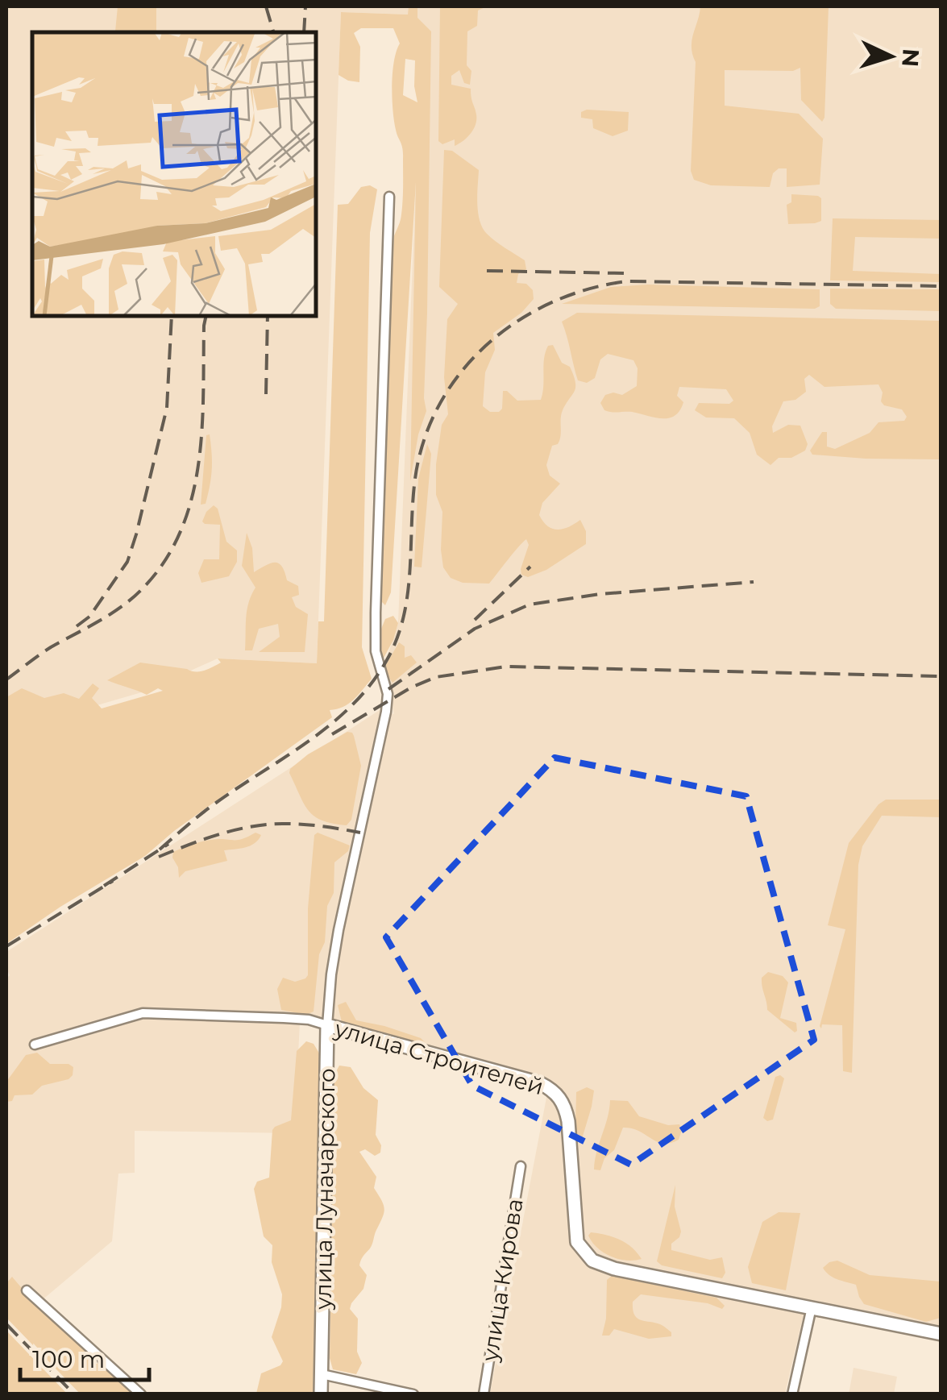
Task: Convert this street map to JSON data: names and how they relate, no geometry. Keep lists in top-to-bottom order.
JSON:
{
  "streets": {
    "main road": ["улица Строителей", "улица Луначарского"],
    "street": ["улица Кирова"]
  },
  "crossings": [
    ["улица Строителей", "улица Луначарского"]
  ],
  "scale_bar": "100 m",
  "north": "right"
}
